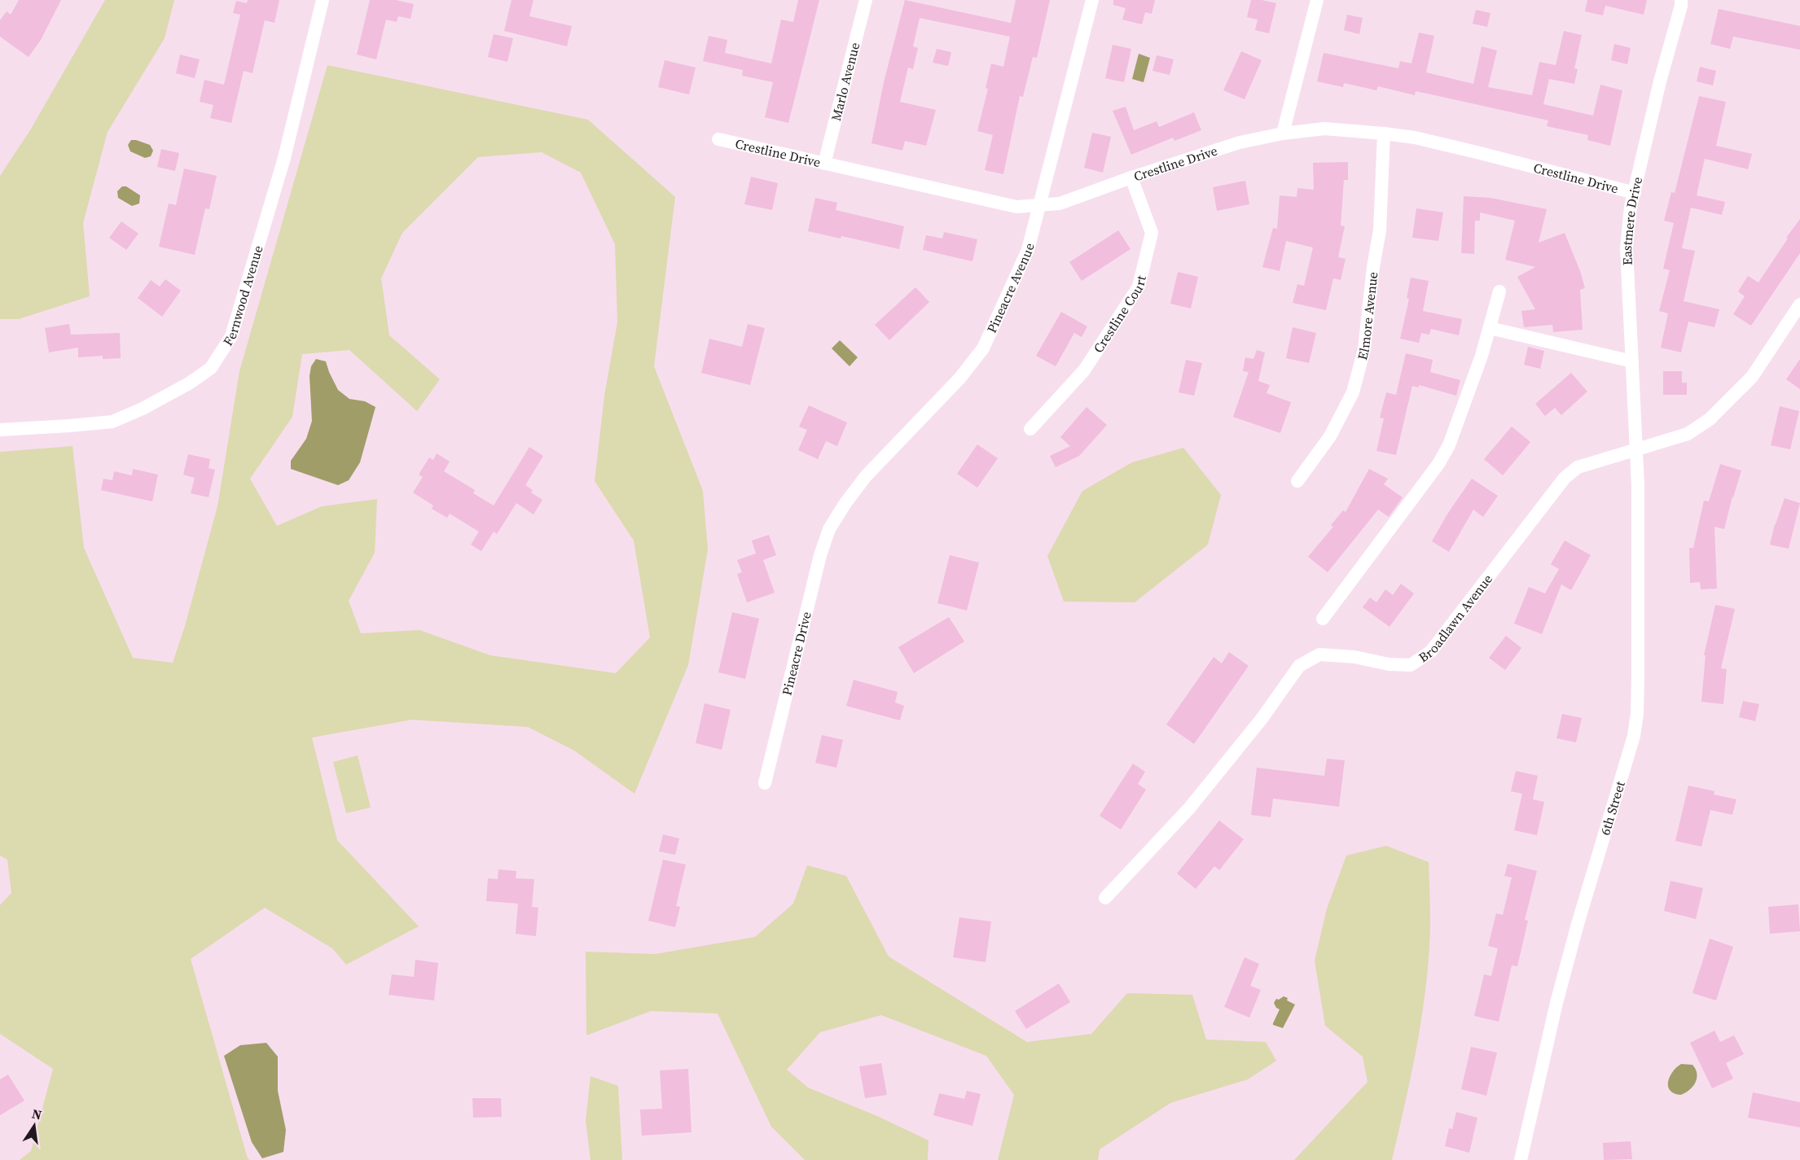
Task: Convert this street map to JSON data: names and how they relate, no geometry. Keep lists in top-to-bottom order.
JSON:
{
  "streets": {
    "street": [
      "Marlo Avenue",
      "Crestline Drive",
      "Eastmere Drive",
      "Pineacre Avenue",
      "Fernwood Avenue",
      "Crestline Court",
      "Elmore Avenue",
      "Broadlawn Avenue",
      "Pineacre Drive",
      "6th Street"
    ]
  },
  "crossings": [
    ["Marlo Avenue", "Crestline Drive"],
    ["Crestline Drive", "Eastmere Drive"],
    ["Crestline Drive", "Pineacre Avenue"],
    ["Crestline Drive", "Crestline Court"],
    ["Crestline Drive", "Elmore Avenue"],
    ["Eastmere Drive", "Broadlawn Avenue"],
    ["Eastmere Drive", "6th Street"],
    ["Pineacre Avenue", "Pineacre Drive"],
    ["Broadlawn Avenue", "6th Street"]
  ],
  "north": "top"
}
